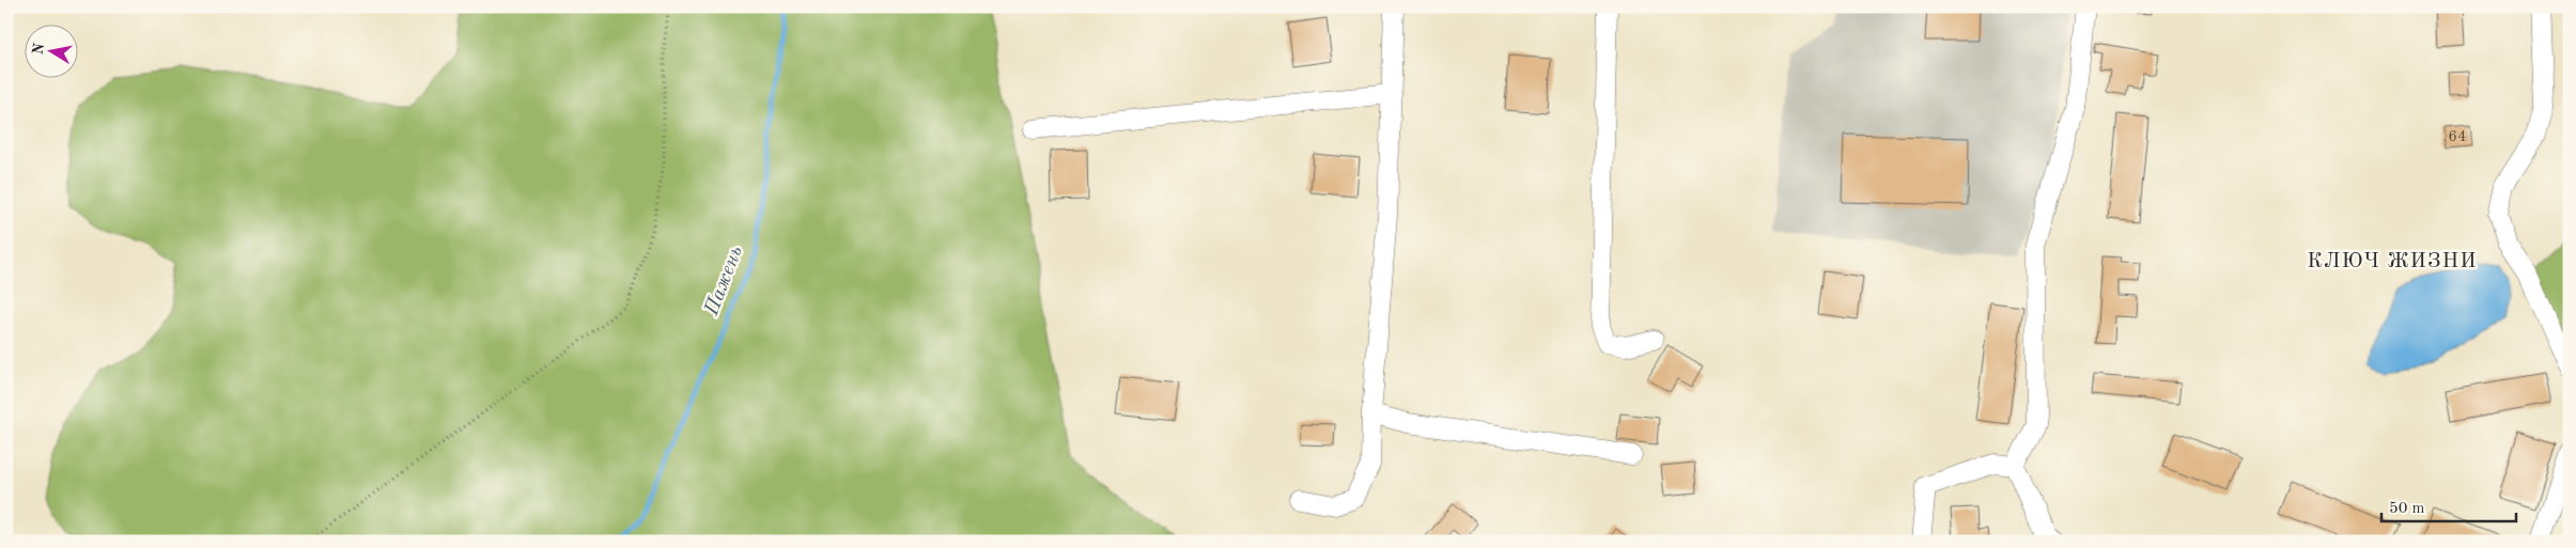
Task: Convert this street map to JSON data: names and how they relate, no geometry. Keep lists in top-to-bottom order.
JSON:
{
  "districts": ["КЛЮЧ ЖИЗНИ"],
  "water": ["Пажень"],
  "house_numbers": ["64"],
  "scale_bar": "50 m",
  "north": "left"
}
